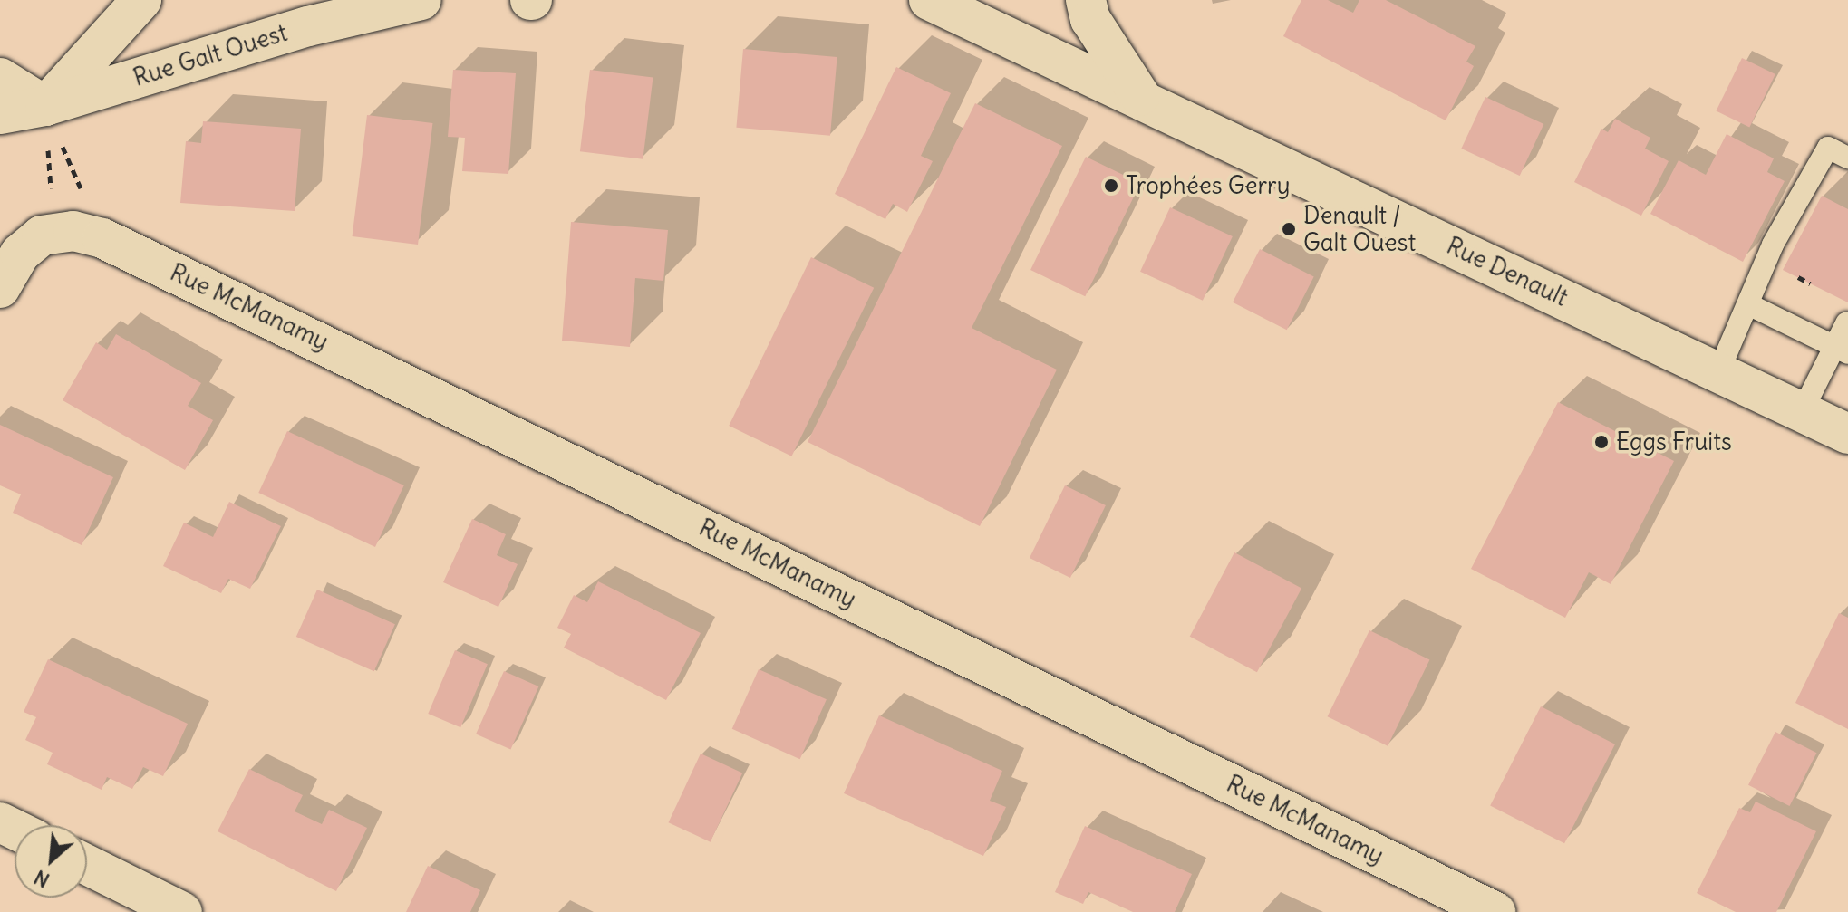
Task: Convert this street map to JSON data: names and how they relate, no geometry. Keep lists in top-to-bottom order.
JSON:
{
  "streets": {
    "street": ["Rue Galt Ouest", "Rue Denault", "Rue McManamy"]
  },
  "places": ["Trophées Gerry", "Denault / Galt Ouest", "Eggs Fruits"],
  "north": "bottom left"
}
